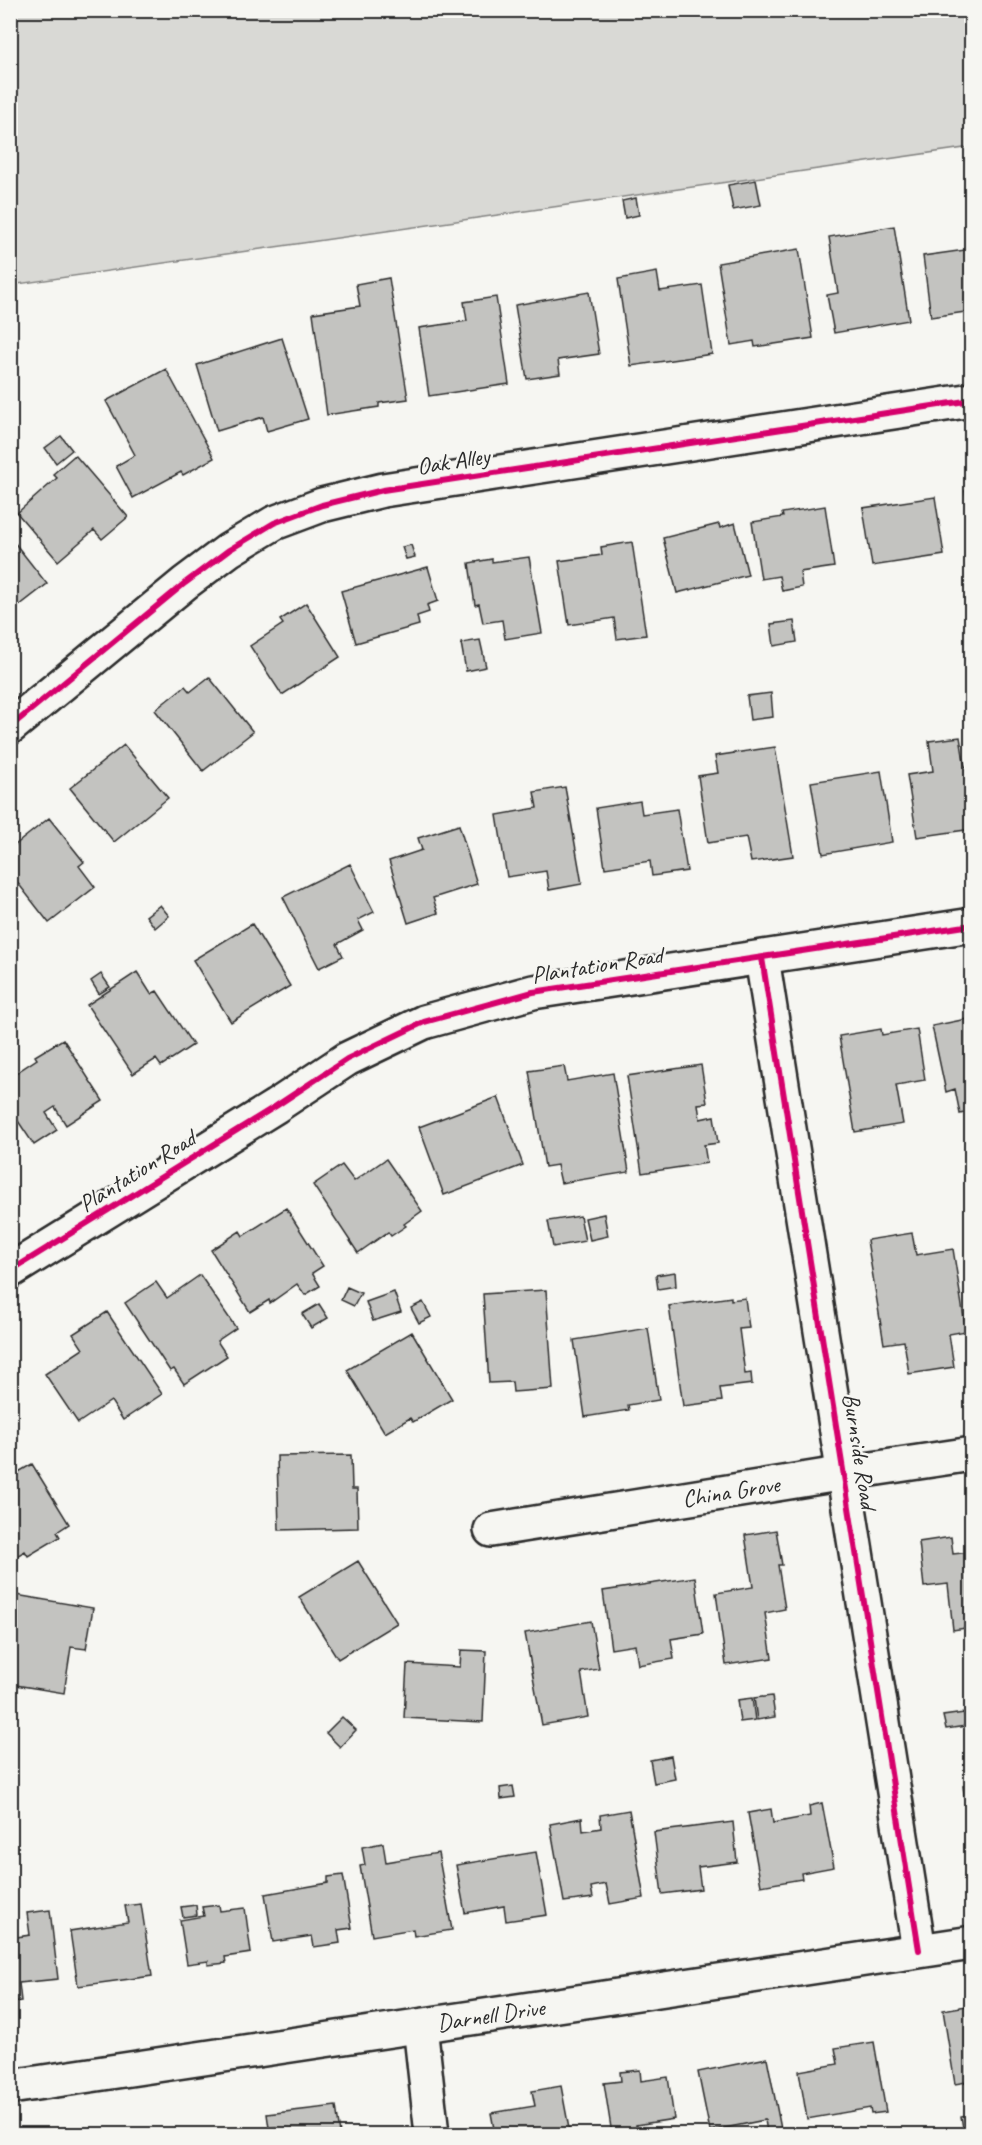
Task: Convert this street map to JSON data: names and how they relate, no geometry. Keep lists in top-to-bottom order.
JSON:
{
  "streets": {
    "street": [
      "Oak Alley",
      "Plantation Road",
      "Burnside Road",
      "China Grove",
      "Darnell Drive"
    ]
  },
  "crossings": [
    ["Plantation Road", "Burnside Road"],
    ["Burnside Road", "China Grove"],
    ["Burnside Road", "Darnell Drive"]
  ]
}
